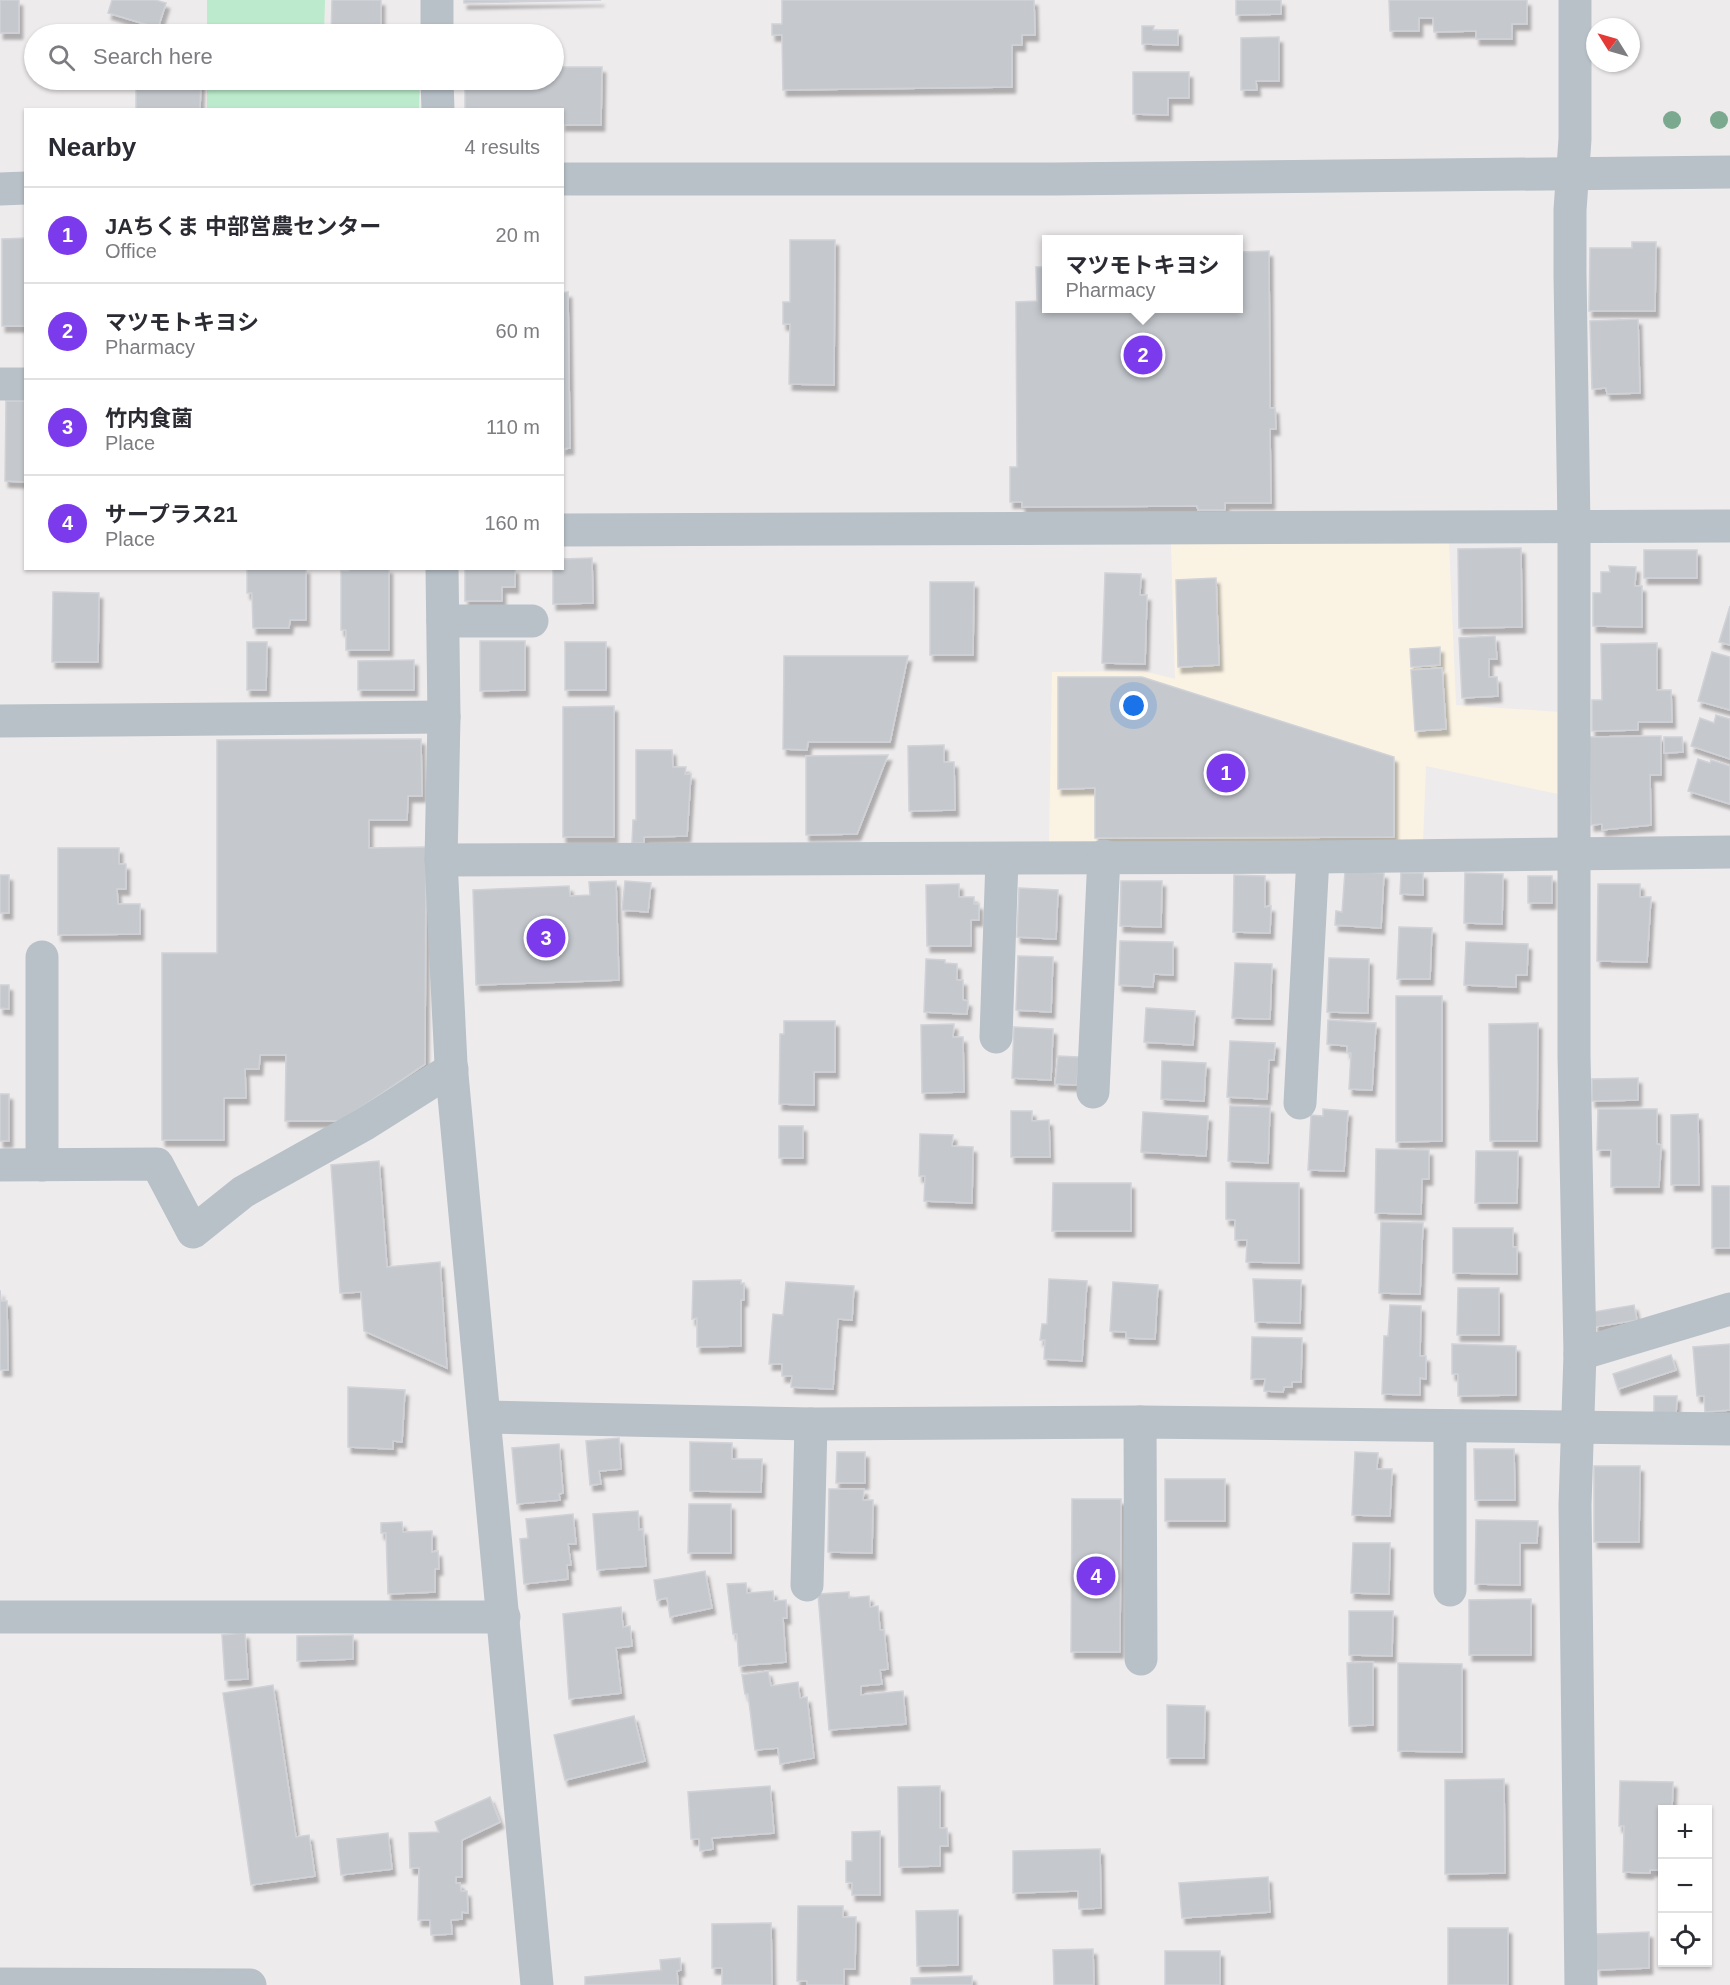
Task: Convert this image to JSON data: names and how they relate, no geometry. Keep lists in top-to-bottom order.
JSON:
{
  "north": "top left",
  "page": {
    "search": "Search here",
    "heading": ["Nearby", "4 results"],
    "list": [
      {
        "mark": "1",
        "name": "JAちくま 中部営農センター",
        "note": "Office",
        "value": "20 m"
      },
      {
        "mark": "2",
        "name": "マツモトキヨシ",
        "note": "Pharmacy",
        "value": "60 m"
      },
      {
        "mark": "3",
        "name": "竹内食菌",
        "note": "Place",
        "value": "110 m"
      },
      {
        "mark": "4",
        "name": "サープラス21",
        "note": "Place",
        "value": "160 m"
      }
    ],
    "popup": ["マツモトキヨシ", "Pharmacy"],
    "pins": [
      "2",
      "1",
      "3",
      "4"
    ],
    "map_buttons": ["+", "−"]
  }
}
